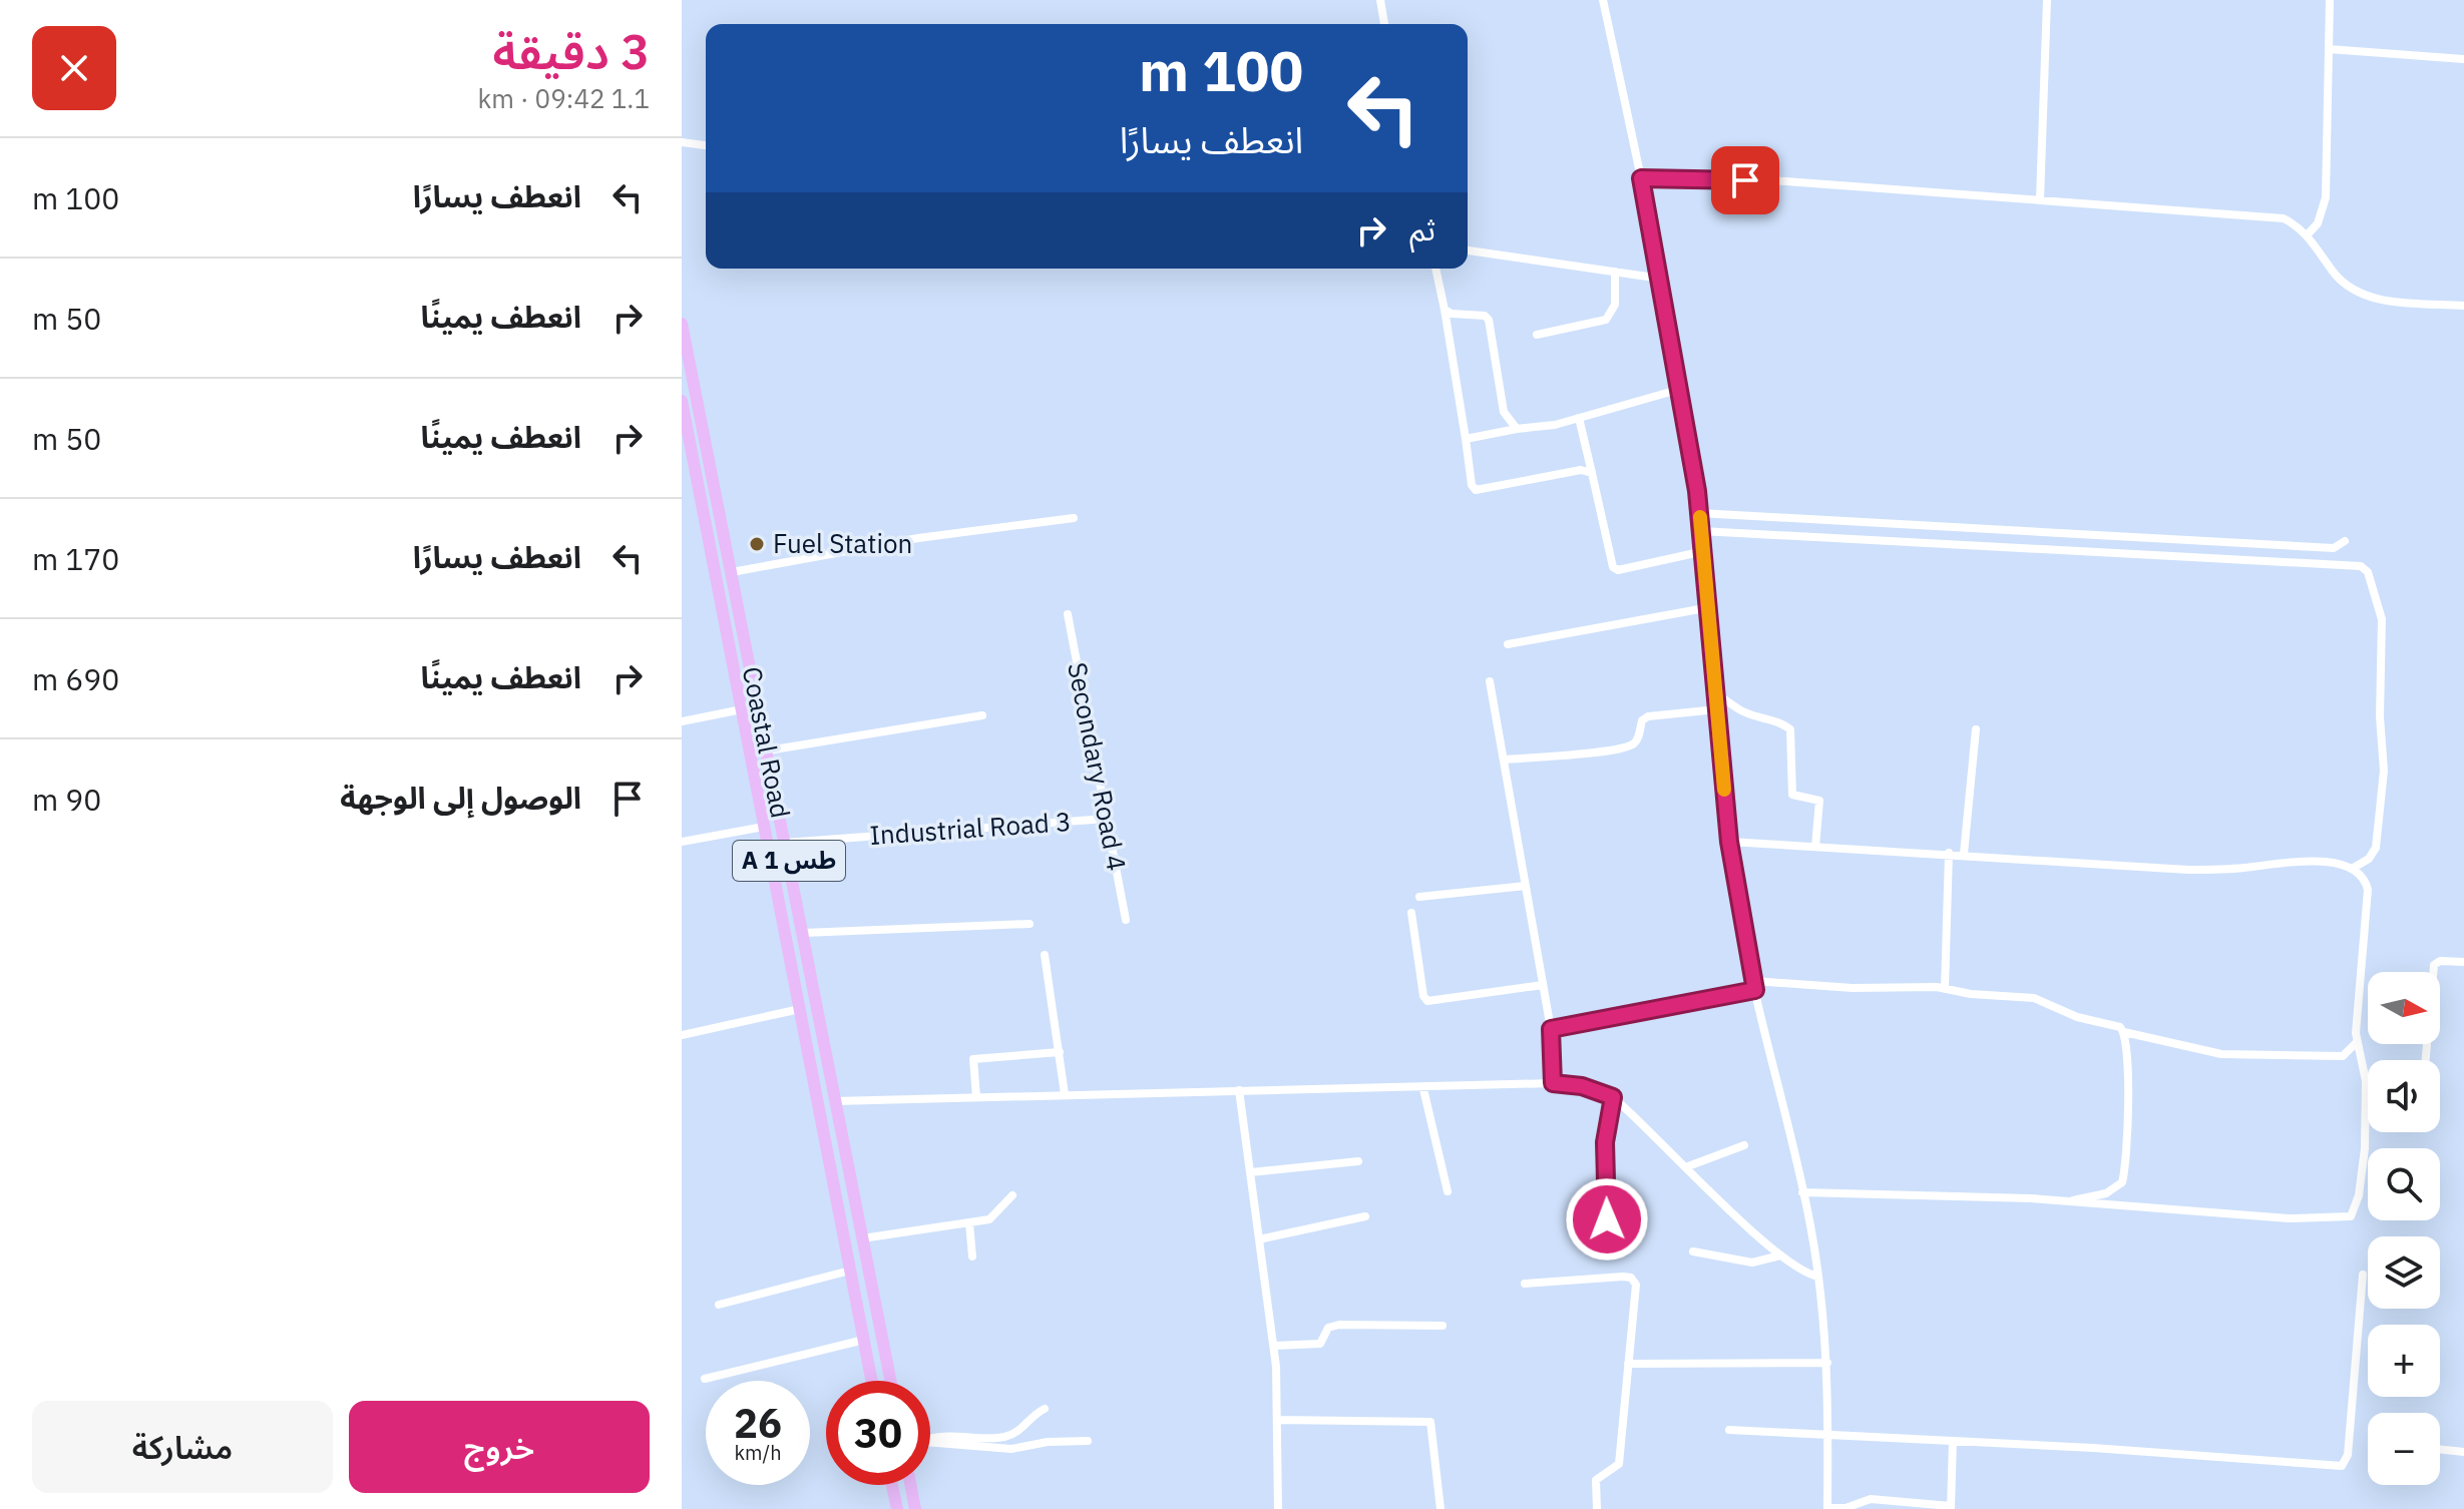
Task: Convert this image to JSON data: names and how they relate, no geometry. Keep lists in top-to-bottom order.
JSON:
{
  "streets": {
    "highway": ["Coastal Road", "A 1 طس"],
    "street": ["Secondary Road 4", "Industrial Road 3"]
  },
  "crossings": [
    ["Coastal Road", "Industrial Road 3"],
    ["Secondary Road 4", "Industrial Road 3"]
  ],
  "places": ["Fuel Station"],
  "north": "right",
  "page": {
    "heading": ["3 دقيقة", "1.1 km · 09:42"],
    "turn": ["100 m", "انعطف يسارًا"],
    "list": [
      {
        "name": "انعطف يسارًا",
        "value": "100 m"
      },
      {
        "name": "انعطف يمينًا",
        "value": "50 m"
      },
      {
        "name": "انعطف يمينًا",
        "value": "50 m"
      },
      {
        "name": "انعطف يسارًا",
        "value": "170 m"
      },
      {
        "name": "انعطف يمينًا",
        "value": "690 m"
      },
      {
        "name": "الوصول إلى الوجهة",
        "value": "90 m"
      }
    ],
    "then": "ثم",
    "map_buttons": ["+", "−"],
    "speed": "26 km/h",
    "limit": "30",
    "buttons": ["خروج", "مشاركة"]
  }
}
